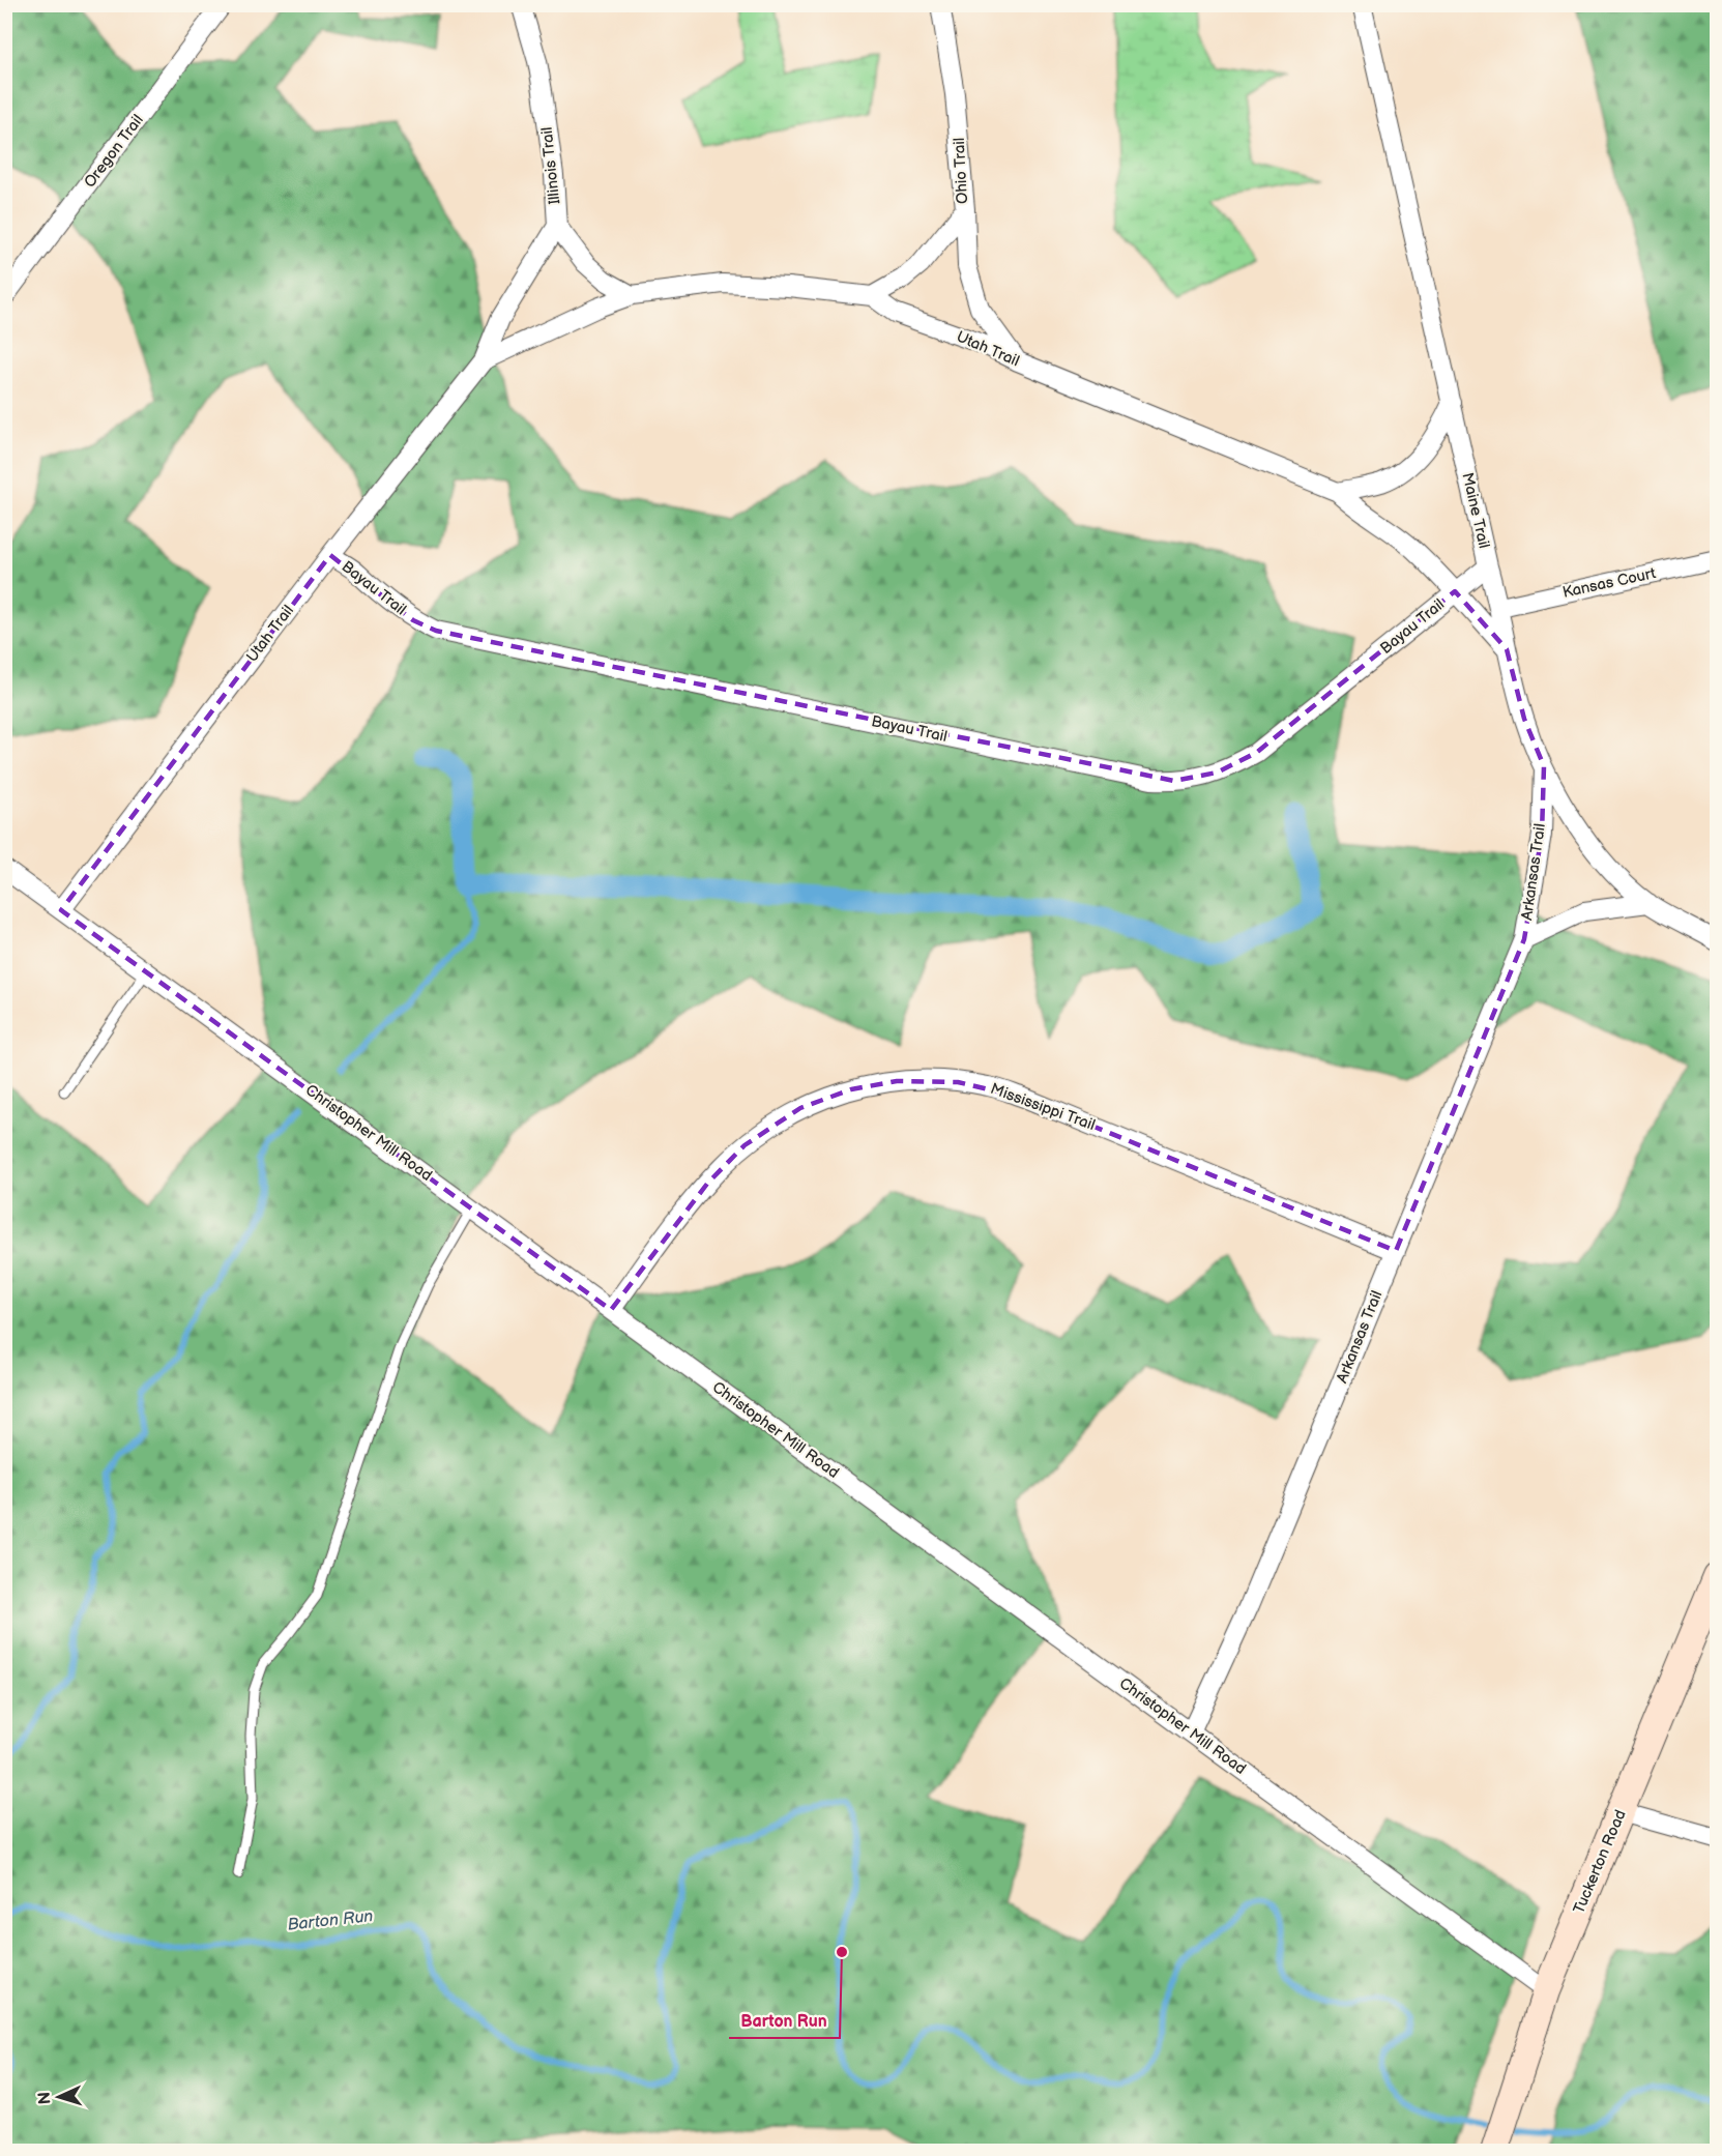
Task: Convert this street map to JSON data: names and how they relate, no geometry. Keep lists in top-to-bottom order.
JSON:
{
  "streets": {
    "main road": ["Tuckerton Road"],
    "street": [
      "Oregon Trail",
      "Illinois Trail",
      "Ohio Trail",
      "Utah Trail",
      "Maine Trail",
      "Kansas Court",
      "Bayau Trail",
      "Arkansas Trail",
      "Mississippi Trail",
      "Christopher Mill Road"
    ]
  },
  "crossings": [
    ["Illinois Trail", "Utah Trail"],
    ["Ohio Trail", "Utah Trail"],
    ["Utah Trail", "Maine Trail"],
    ["Utah Trail", "Bayau Trail"],
    ["Utah Trail", "Christopher Mill Road"],
    ["Maine Trail", "Kansas Court"],
    ["Maine Trail", "Arkansas Trail"],
    ["Arkansas Trail", "Mississippi Trail"],
    ["Arkansas Trail", "Christopher Mill Road"],
    ["Mississippi Trail", "Christopher Mill Road"],
    ["Christopher Mill Road", "Tuckerton Road"]
  ],
  "water": ["Barton Run"],
  "places": ["Barton Run"],
  "north": "left"
}
